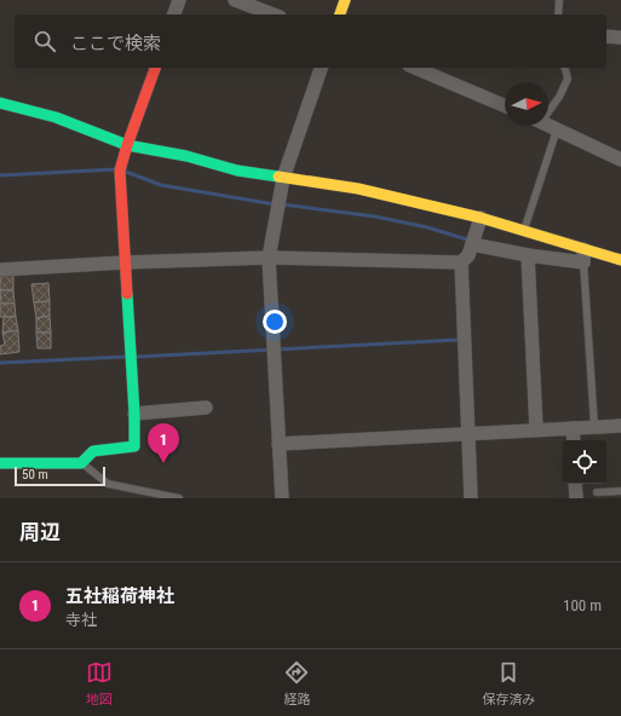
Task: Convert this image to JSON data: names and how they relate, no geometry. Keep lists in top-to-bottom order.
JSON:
{
  "scale_bar": "50 m",
  "north": "right",
  "page": {
    "search": "ここで検索",
    "pins": "1",
    "scale": "50 m",
    "heading": "周辺",
    "list": [
      {
        "mark": "1",
        "name": "五社稲荷神社",
        "note": "寺社",
        "value": "100 m"
      }
    ],
    "nav": ["地図", "経路", "保存済み"]
  }
}
